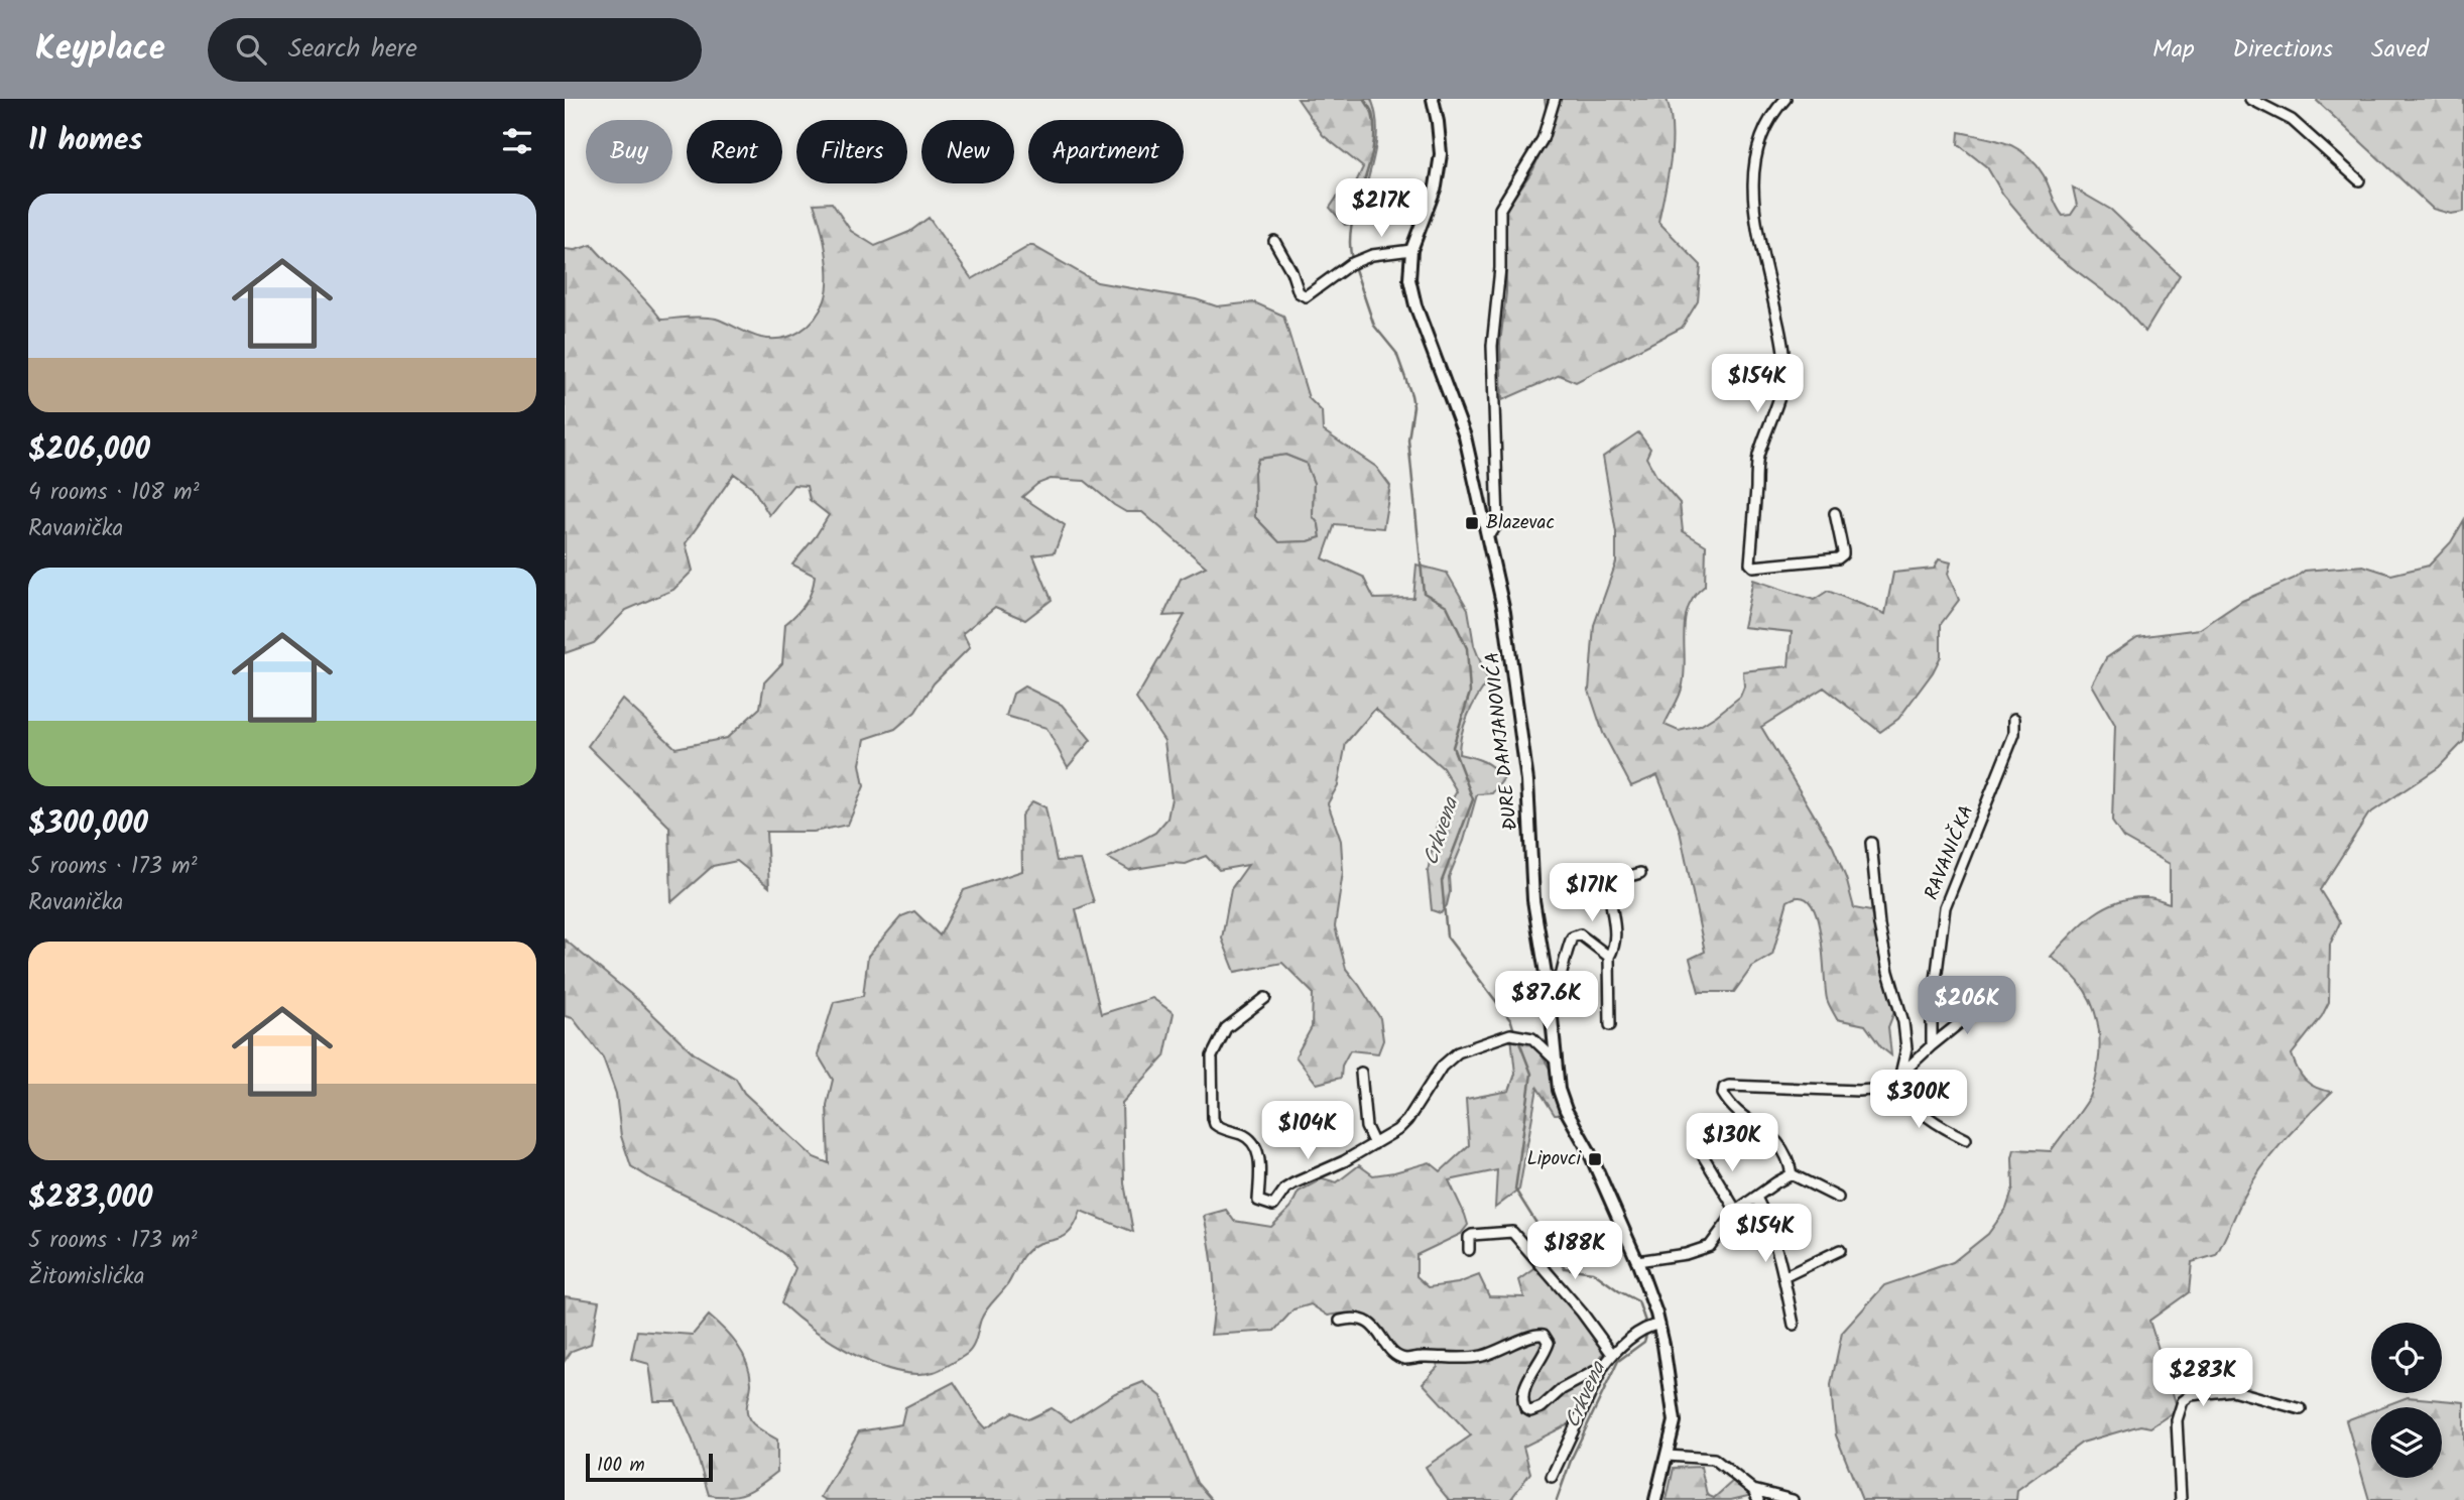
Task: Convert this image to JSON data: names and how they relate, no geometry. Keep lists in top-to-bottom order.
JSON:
{
  "streets": {
    "main road": ["ĐURE DAMJANOVIĆA"],
    "street": ["RAVANIČKA"]
  },
  "water": ["Crkvena"],
  "places": {
    "transit": ["Blazevac", "Lipovci"]
  },
  "scale_bar": "100 m",
  "page": {
    "header": "Keyplace",
    "search": "Search here",
    "nav": ["Map", "Directions", "Saved"],
    "heading": "11 homes",
    "chip": [
      "Buy",
      "Rent",
      "Filters",
      "New",
      "Apartment"
    ],
    "price": [
      "$217K",
      "$154K",
      "$171K",
      "$87.6K",
      "$206K",
      "$300K",
      "$104K",
      "$130K",
      "$154K",
      "$188K",
      "$283K"
    ],
    "list": [
      {
        "name": "$206,000",
        "note": "4 rooms · 108 m² · Ravanička"
      },
      {
        "name": "$300,000",
        "note": "5 rooms · 173 m² · Ravanička"
      },
      {
        "name": "$283,000",
        "note": "5 rooms · 173 m² · Žitomislićka"
      }
    ],
    "scale": "100 m"
  }
}
